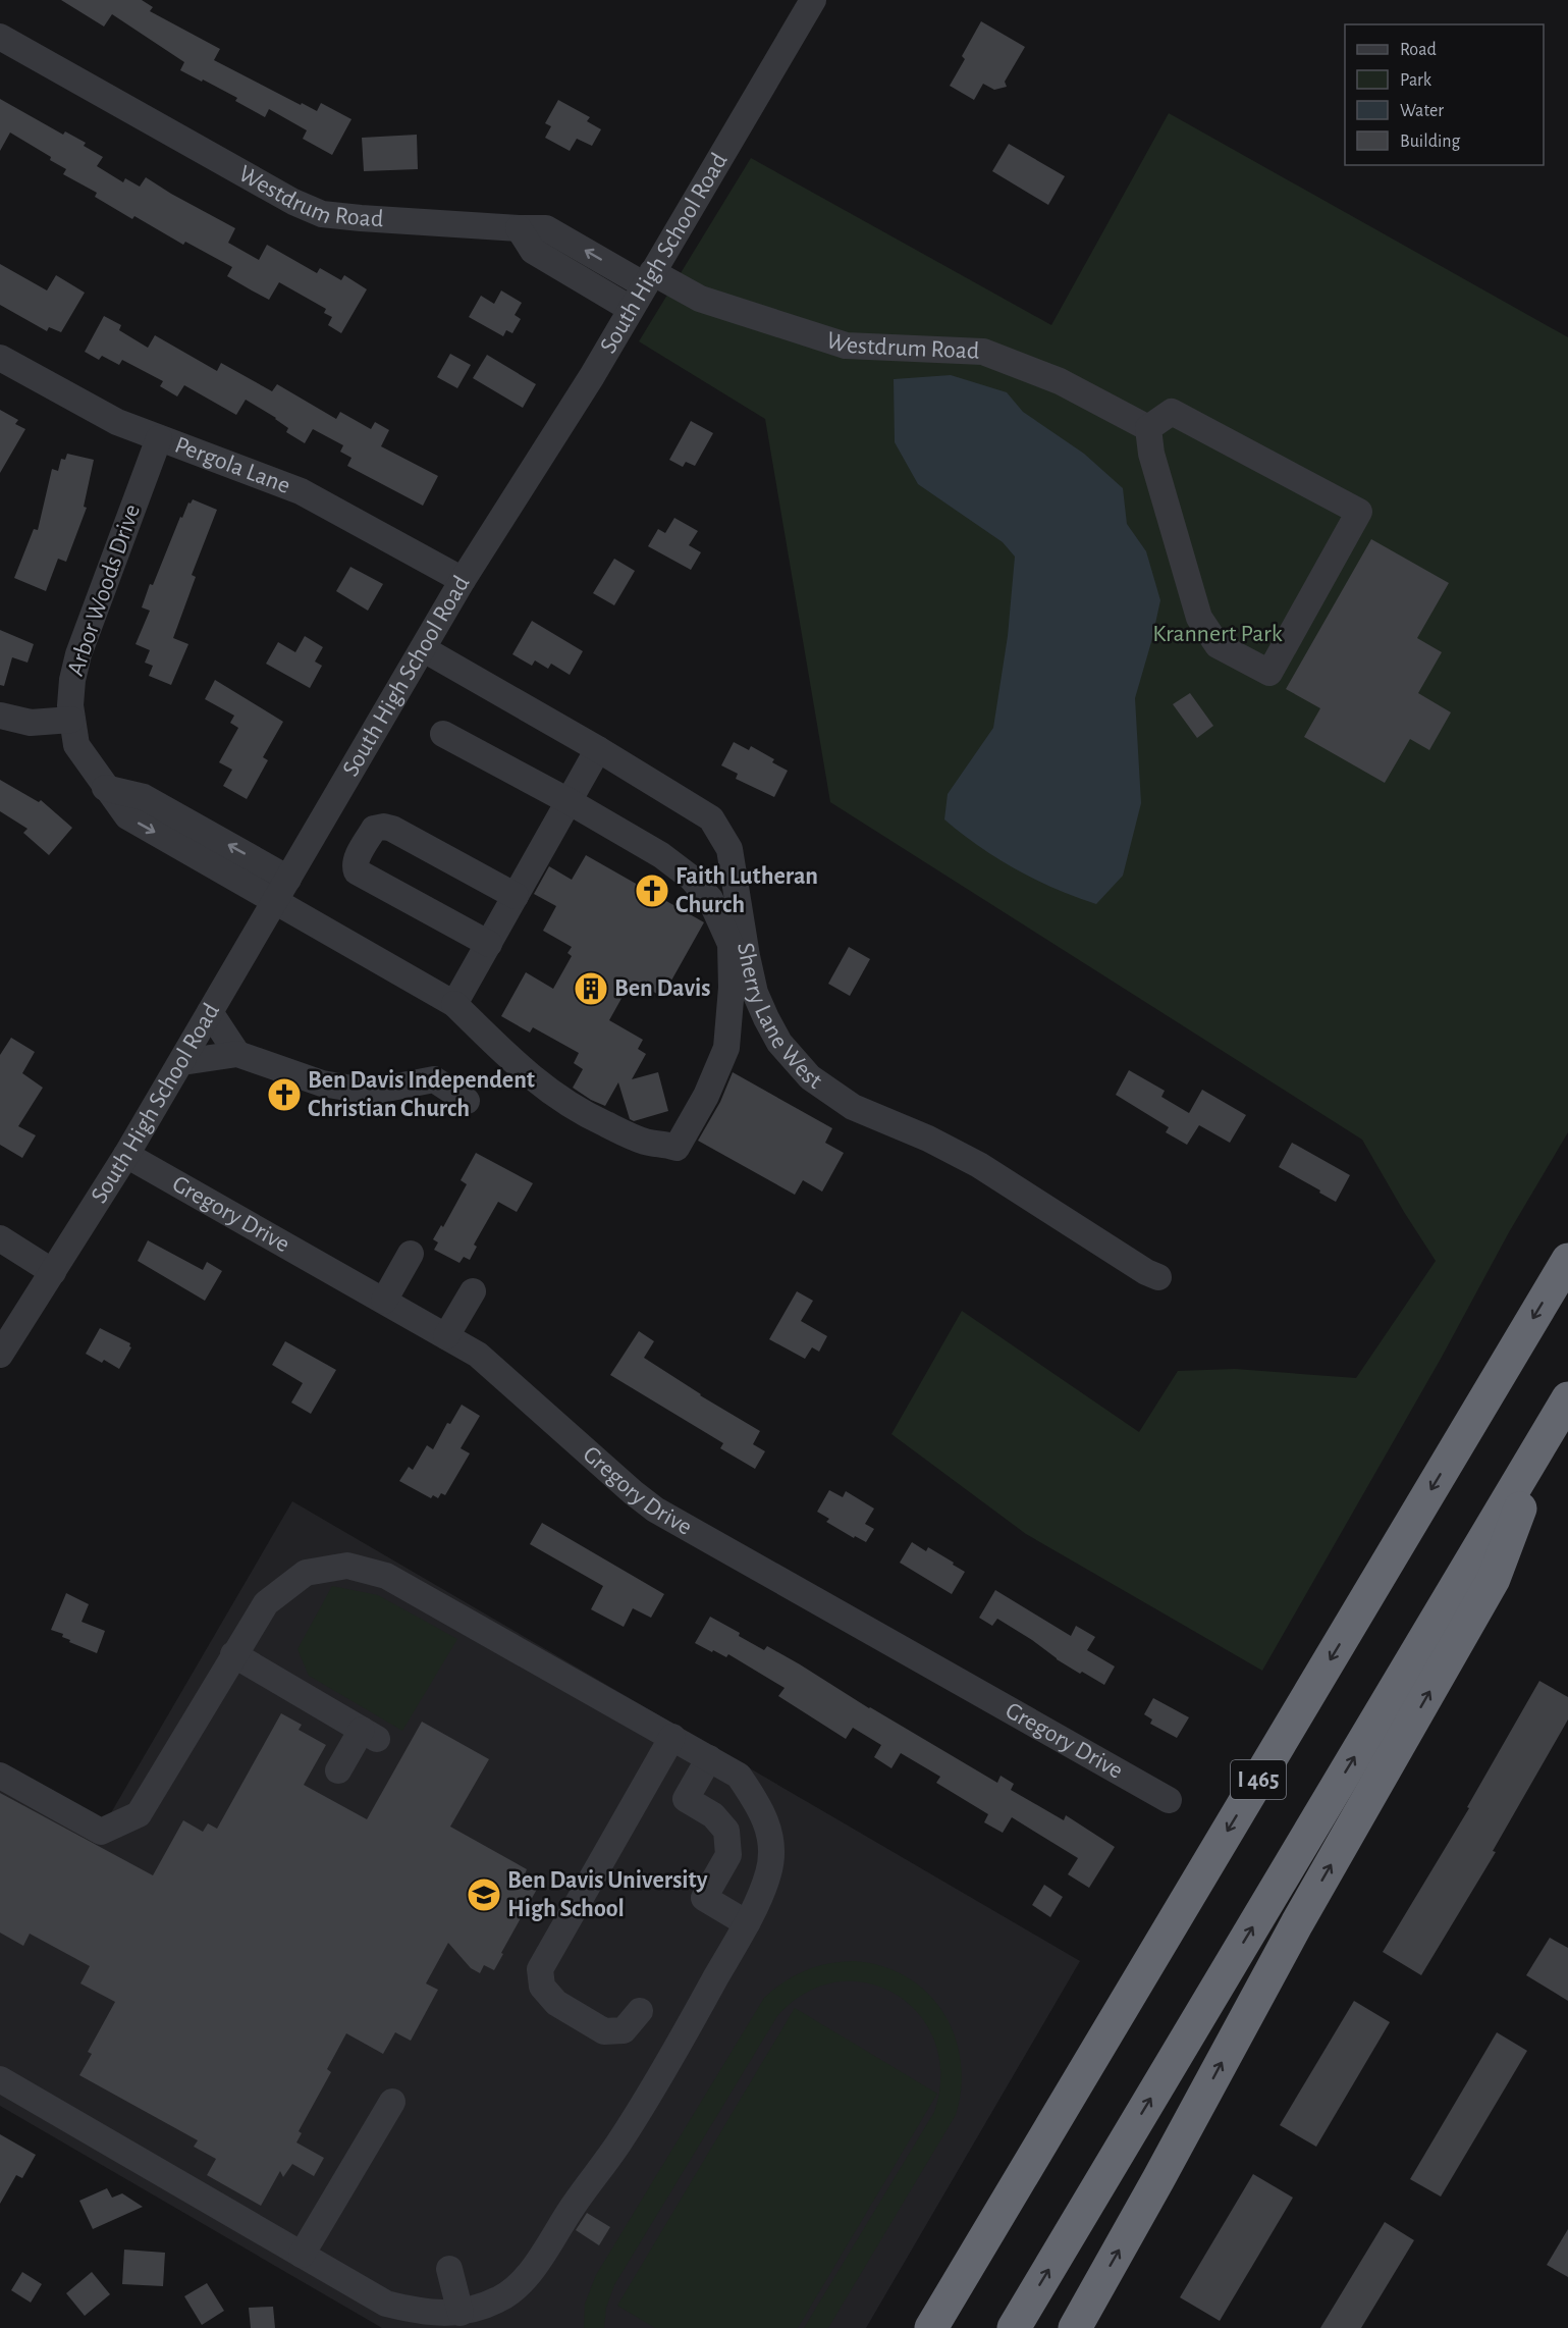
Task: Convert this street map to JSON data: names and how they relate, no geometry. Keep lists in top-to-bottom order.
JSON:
{
  "streets": {
    "highway": ["I 465"],
    "street": [
      "Westdrum Road",
      "South High School Road",
      "Pergola Lane",
      "Arbor Woods Drive",
      "Sherry Lane West",
      "Gregory Drive"
    ]
  },
  "crossings": [
    ["Westdrum Road", "South High School Road"],
    ["South High School Road", "Pergola Lane"],
    ["South High School Road", "Arbor Woods Drive"],
    ["South High School Road", "Sherry Lane West"],
    ["South High School Road", "Gregory Drive"],
    ["Pergola Lane", "Arbor Woods Drive"]
  ],
  "parks": ["Krannert Park"],
  "places": {
    "church": ["Faith Lutheran Church", "Ben Davis Independent Christian Church"],
    "building": ["Ben Davis"],
    "school or university": ["Ben Davis University High School"]
  },
  "legend": [
    "Road",
    "Park",
    "Water",
    "Building"
  ]
}
